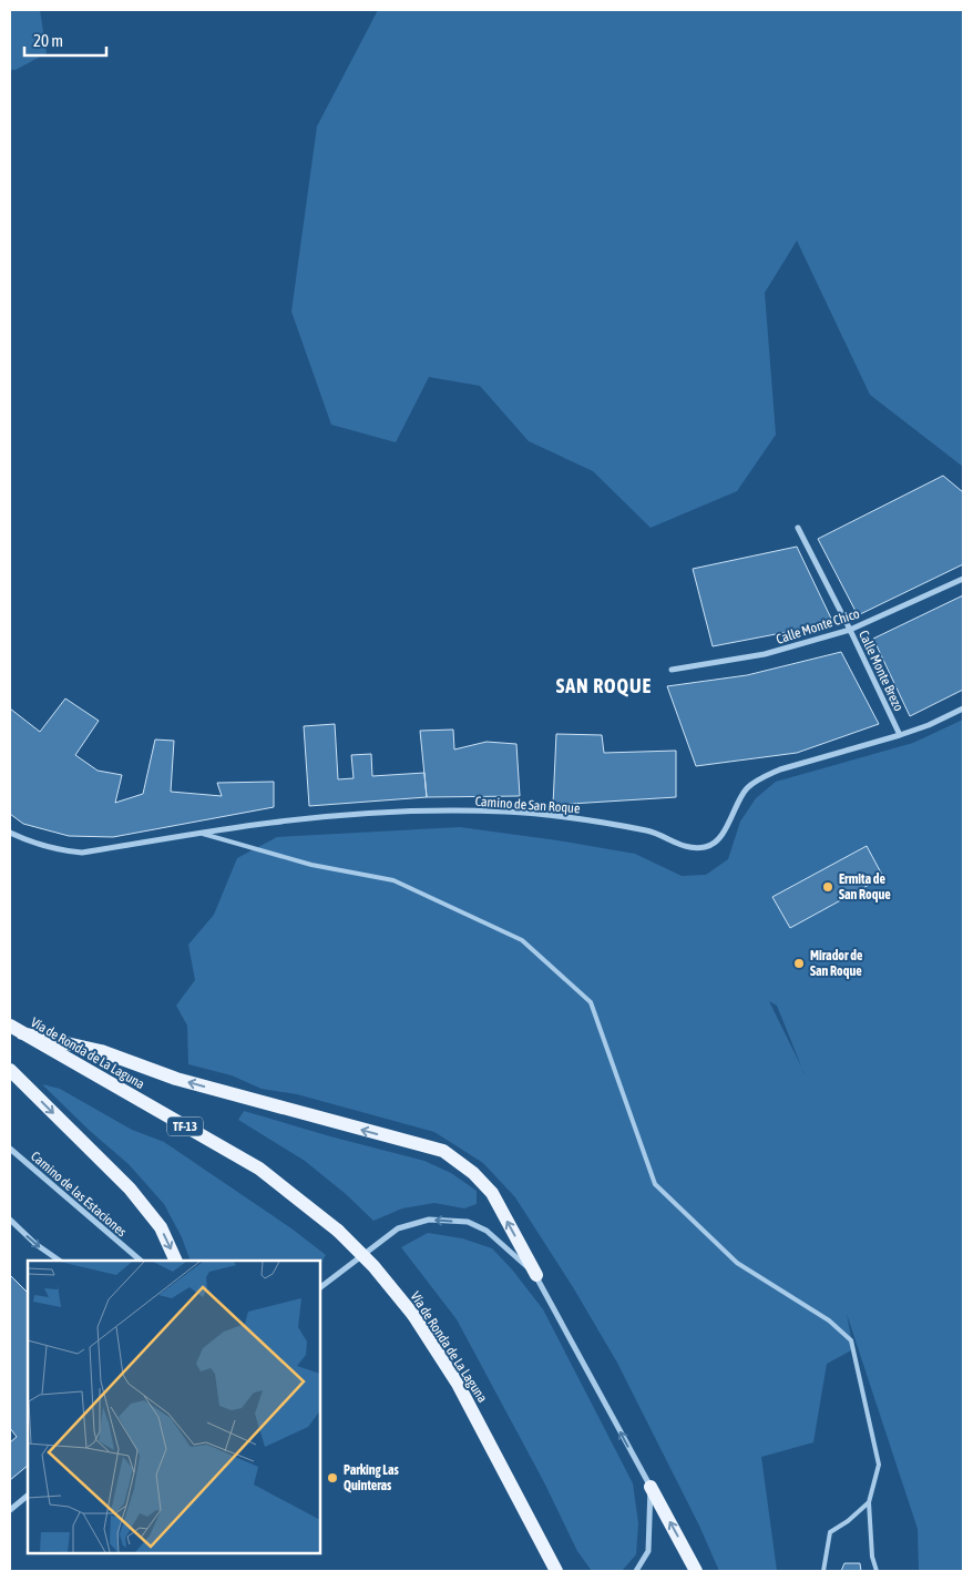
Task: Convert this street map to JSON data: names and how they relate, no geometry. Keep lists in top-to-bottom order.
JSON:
{
  "streets": {
    "main road": ["Vía de Ronda de La Laguna", "TF-13"],
    "street": [
      "Calle Monte Chico",
      "Calle Monte Brezo",
      "Camino de San Roque",
      "Camino de las Estaciones"
    ]
  },
  "crossings": [
    ["Calle Monte Chico", "Calle Monte Brezo"],
    ["Calle Monte Brezo", "Camino de San Roque"]
  ],
  "districts": ["SAN ROQUE"],
  "places": ["Ermita de San Roque", "Mirador de San Roque", "Parking Las Quinteras"],
  "scale_bar": "20 m"
}
